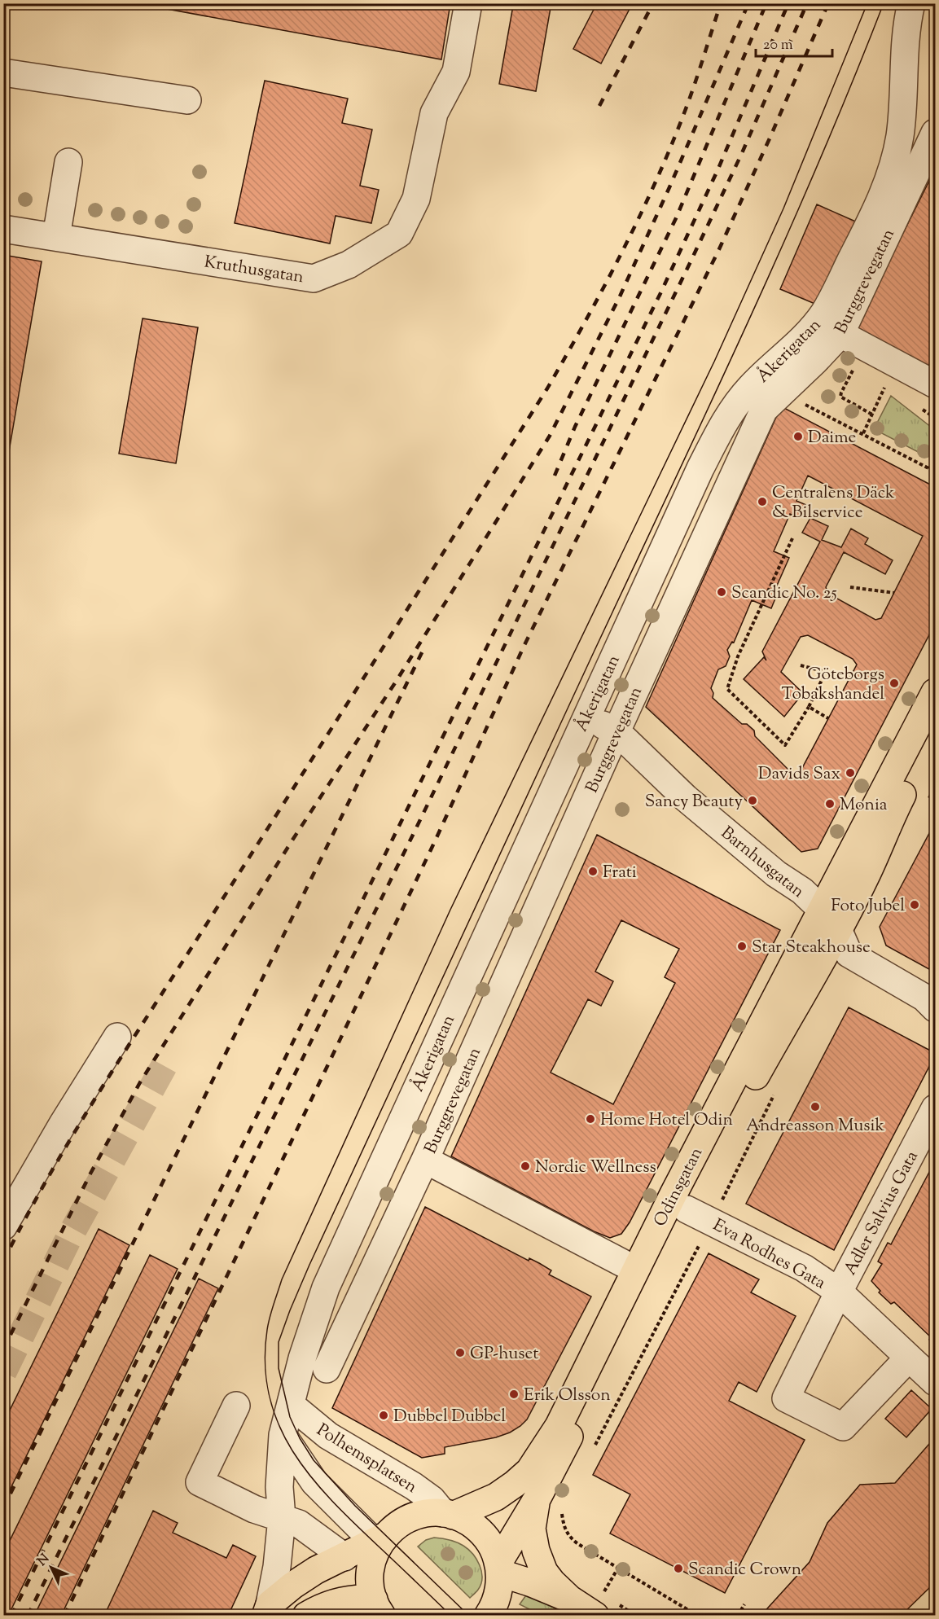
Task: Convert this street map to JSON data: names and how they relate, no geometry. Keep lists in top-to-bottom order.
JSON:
{
  "streets": {
    "main road": ["Odinsgatan", "Polhemsplatsen"],
    "street": [
      "Kruthusgatan",
      "Burggrevegatan",
      "Åkerigatan",
      "Barnhusgatan",
      "Adler Salvius Gata",
      "Eva Rodhes Gata"
    ]
  },
  "crossings": [
    ["Burggrevegatan", "Barnhusgatan"],
    ["Åkerigatan", "Barnhusgatan"],
    ["Åkerigatan", "Polhemsplatsen"],
    ["Barnhusgatan", "Odinsgatan"],
    ["Odinsgatan", "Eva Rodhes Gata"],
    ["Odinsgatan", "Polhemsplatsen"],
    ["Adler Salvius Gata", "Eva Rodhes Gata"]
  ],
  "places": [
    "Daime",
    "Centralens Däck & Bilservice",
    "Scandic No. 25",
    "Göteborgs Tobakshandel",
    "Davids Sax",
    "Sancy Beauty",
    "Monia",
    "Frati",
    "Foto Jubel",
    "Star Steakhouse",
    "Andreasson Musik",
    "Home Hotel Odin",
    "Nordic Wellness",
    "GP-huset",
    "Erik Olsson",
    "Dubbel Dubbel",
    "Scandic Crown"
  ],
  "scale_bar": "20 m",
  "north": "top left"
}
